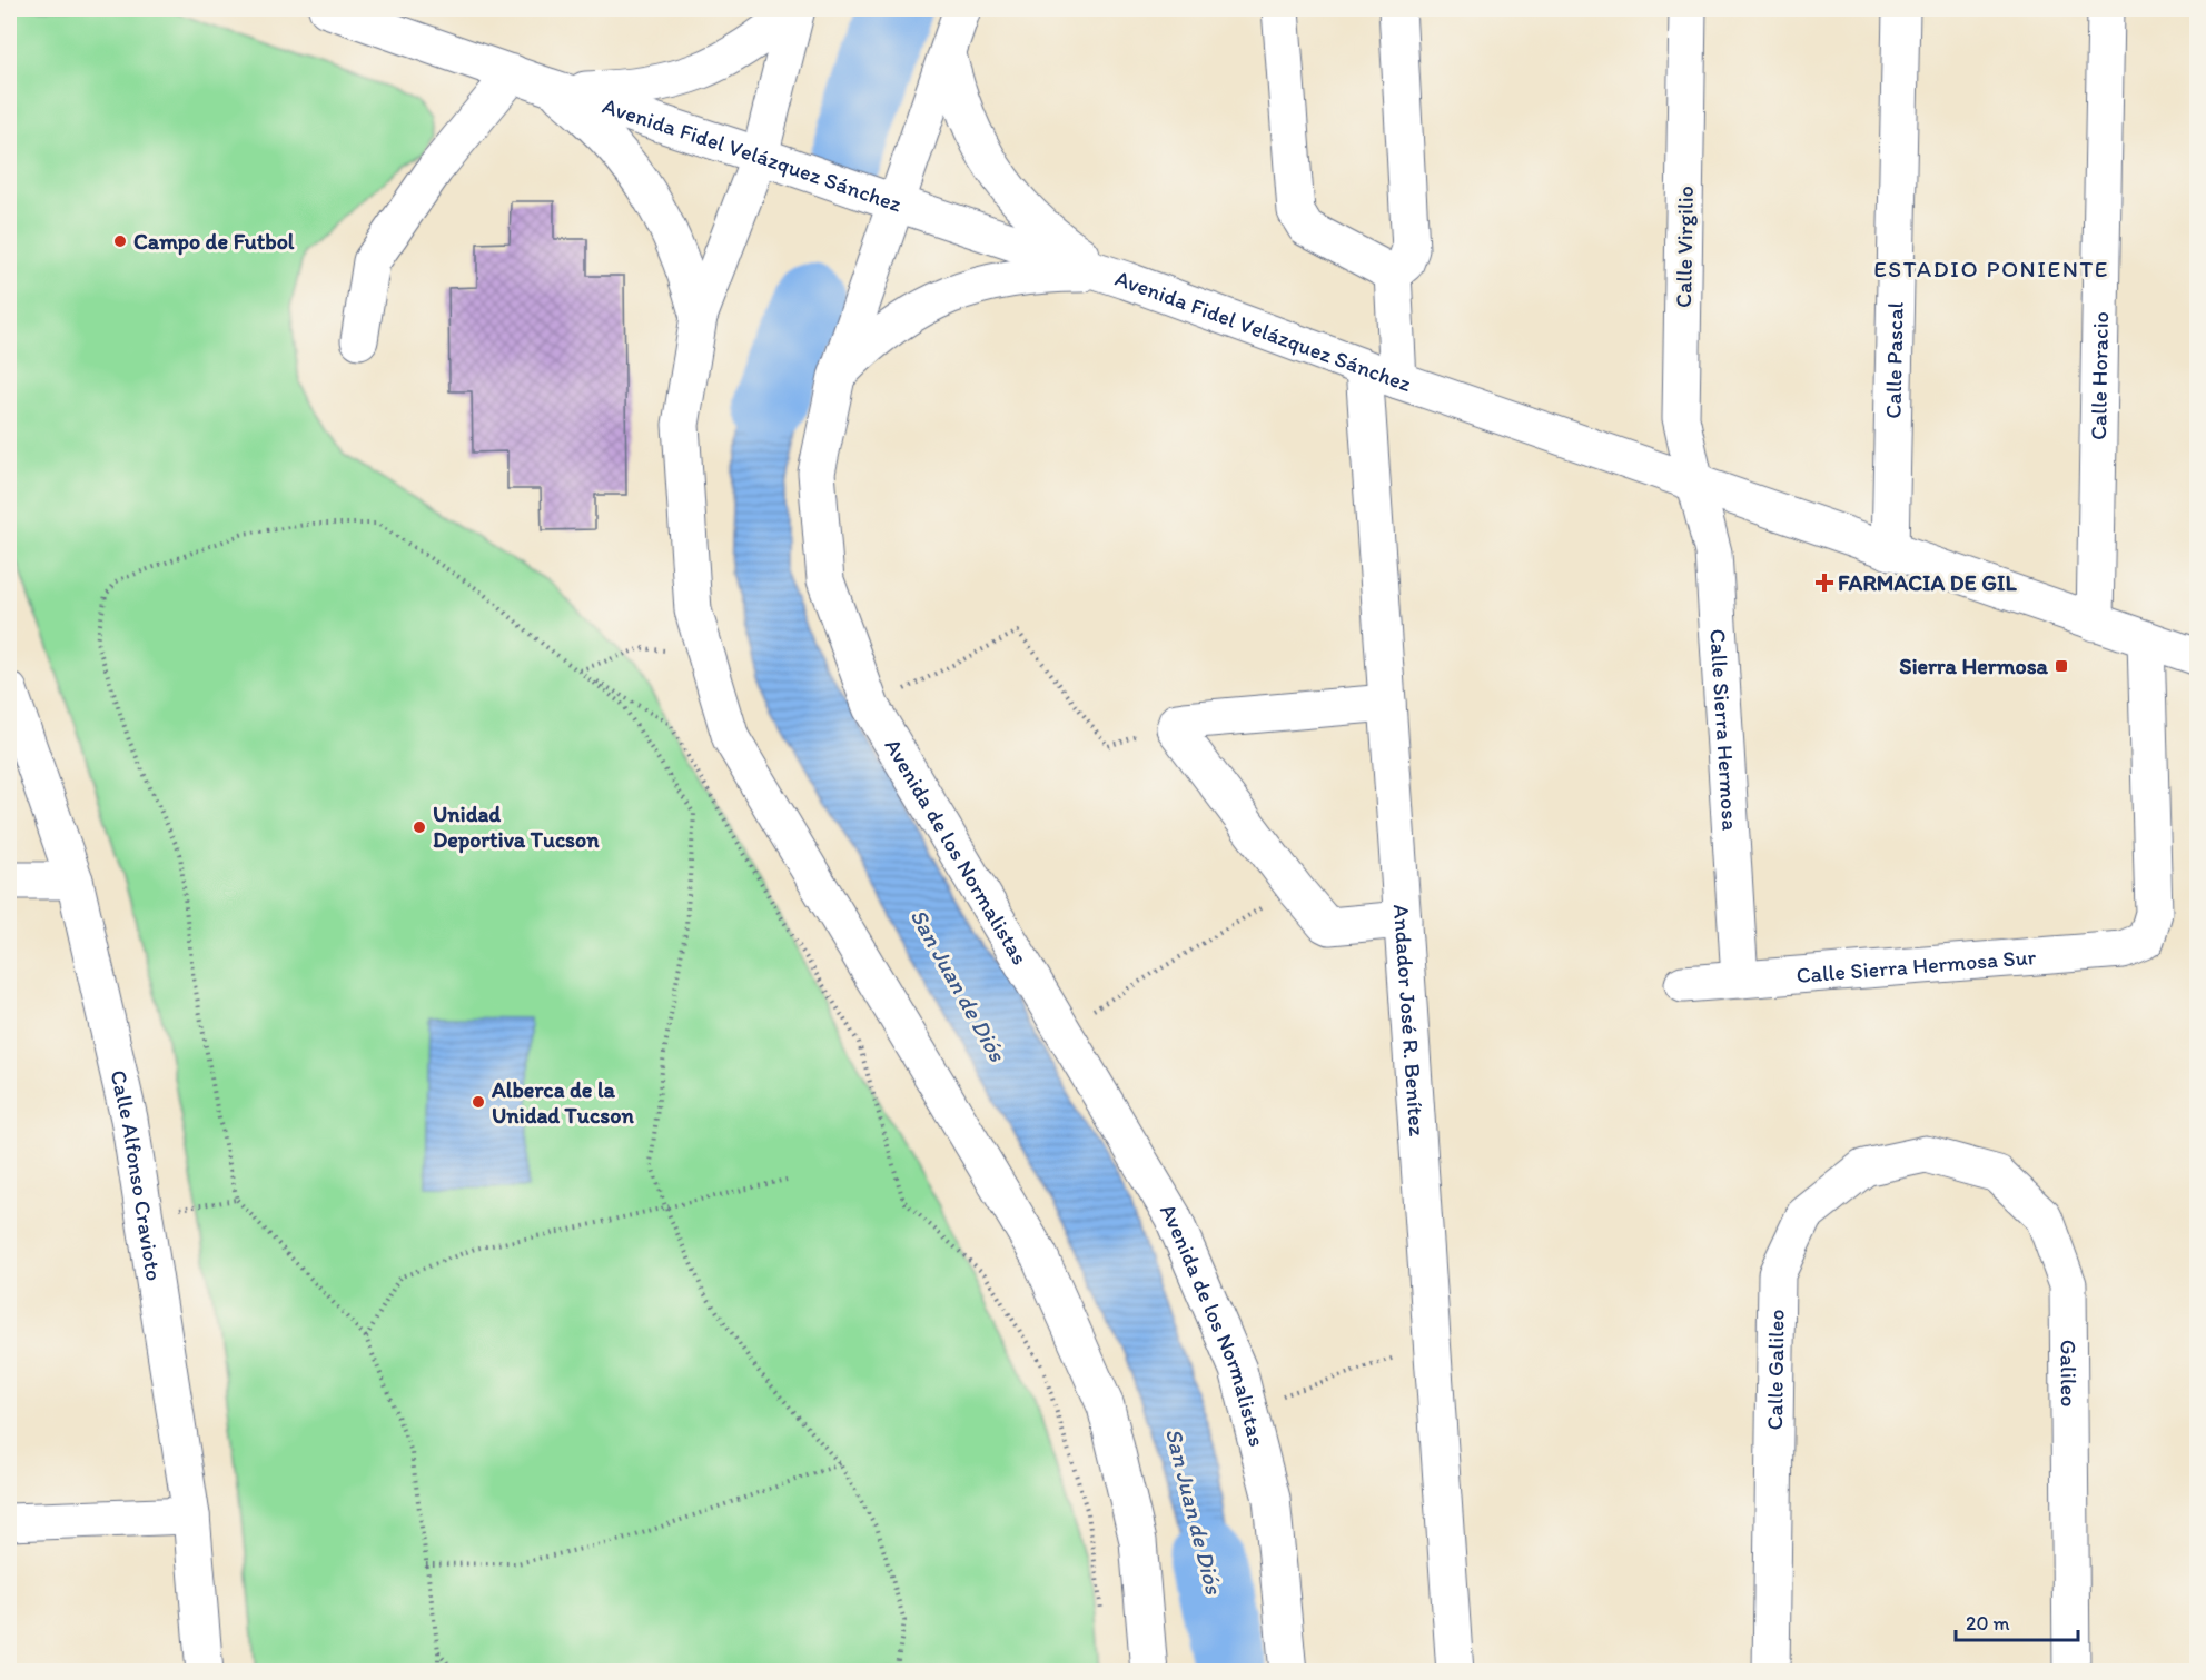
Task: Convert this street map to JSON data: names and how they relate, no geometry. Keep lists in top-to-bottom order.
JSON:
{
  "streets": {
    "street": [
      "Avenida Fidel Velázquez Sánchez",
      "Calle Virgilio",
      "Calle Pascal",
      "Calle Horacio",
      "Calle Sierra Hermosa",
      "Avenida de los Normalistas",
      "Calle Sierra Hermosa Sur",
      "Andador José R. Benítez",
      "Calle Alfonso Cravioto",
      "Calle Galileo",
      "Galileo"
    ]
  },
  "crossings": [
    ["Avenida Fidel Velázquez Sánchez", "Calle Virgilio"],
    ["Avenida Fidel Velázquez Sánchez", "Calle Pascal"],
    ["Avenida Fidel Velázquez Sánchez", "Calle Horacio"],
    ["Avenida Fidel Velázquez Sánchez", "Calle Sierra Hermosa"],
    ["Avenida Fidel Velázquez Sánchez", "Avenida de los Normalistas"],
    ["Avenida Fidel Velázquez Sánchez", "Calle Sierra Hermosa Sur"],
    ["Avenida Fidel Velázquez Sánchez", "Andador José R. Benítez"],
    ["Calle Virgilio", "Calle Sierra Hermosa"],
    ["Calle Sierra Hermosa", "Calle Sierra Hermosa Sur"],
    ["Calle Galileo", "Galileo"]
  ],
  "districts": ["ESTADIO PONIENTE"],
  "water": ["San Juan de Diós"],
  "places": {
    "other": ["Campo de Futbol", "Unidad Deportiva Tucson", "Alberca de la Unidad Tucson"],
    "health": ["FARMACIA DE GIL"],
    "transit": ["Sierra Hermosa"]
  },
  "scale_bar": "20 m"
}
